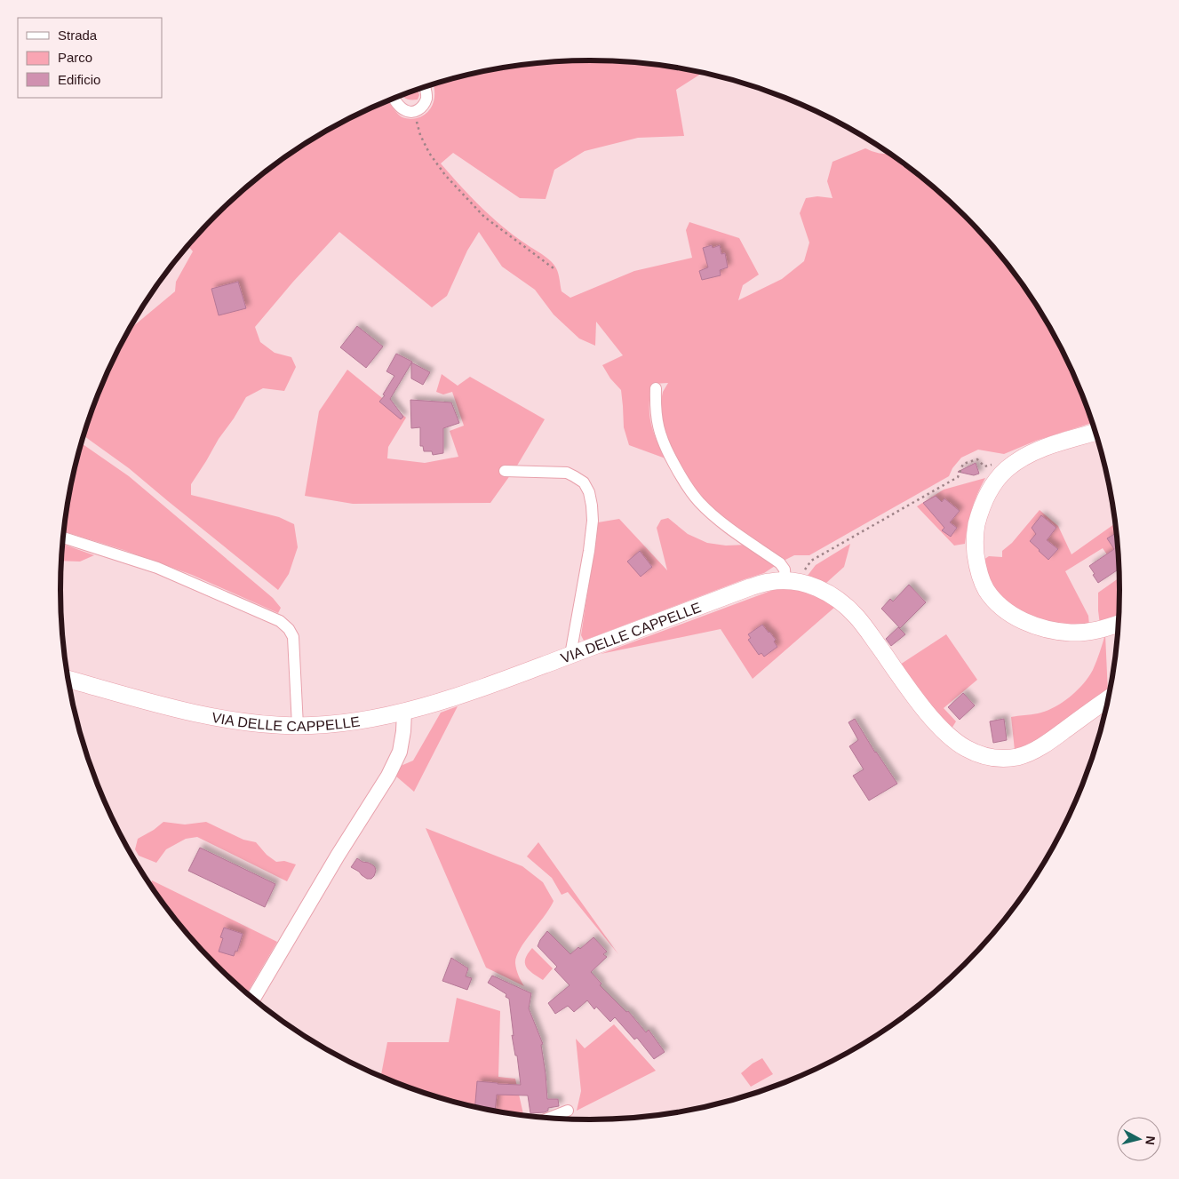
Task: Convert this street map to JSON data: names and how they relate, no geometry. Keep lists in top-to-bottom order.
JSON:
{
  "streets": {
    "main road": ["VIA DELLE CAPPELLE"]
  },
  "legend": ["Strada", "Parco", "Edificio"],
  "north": "right"
}
